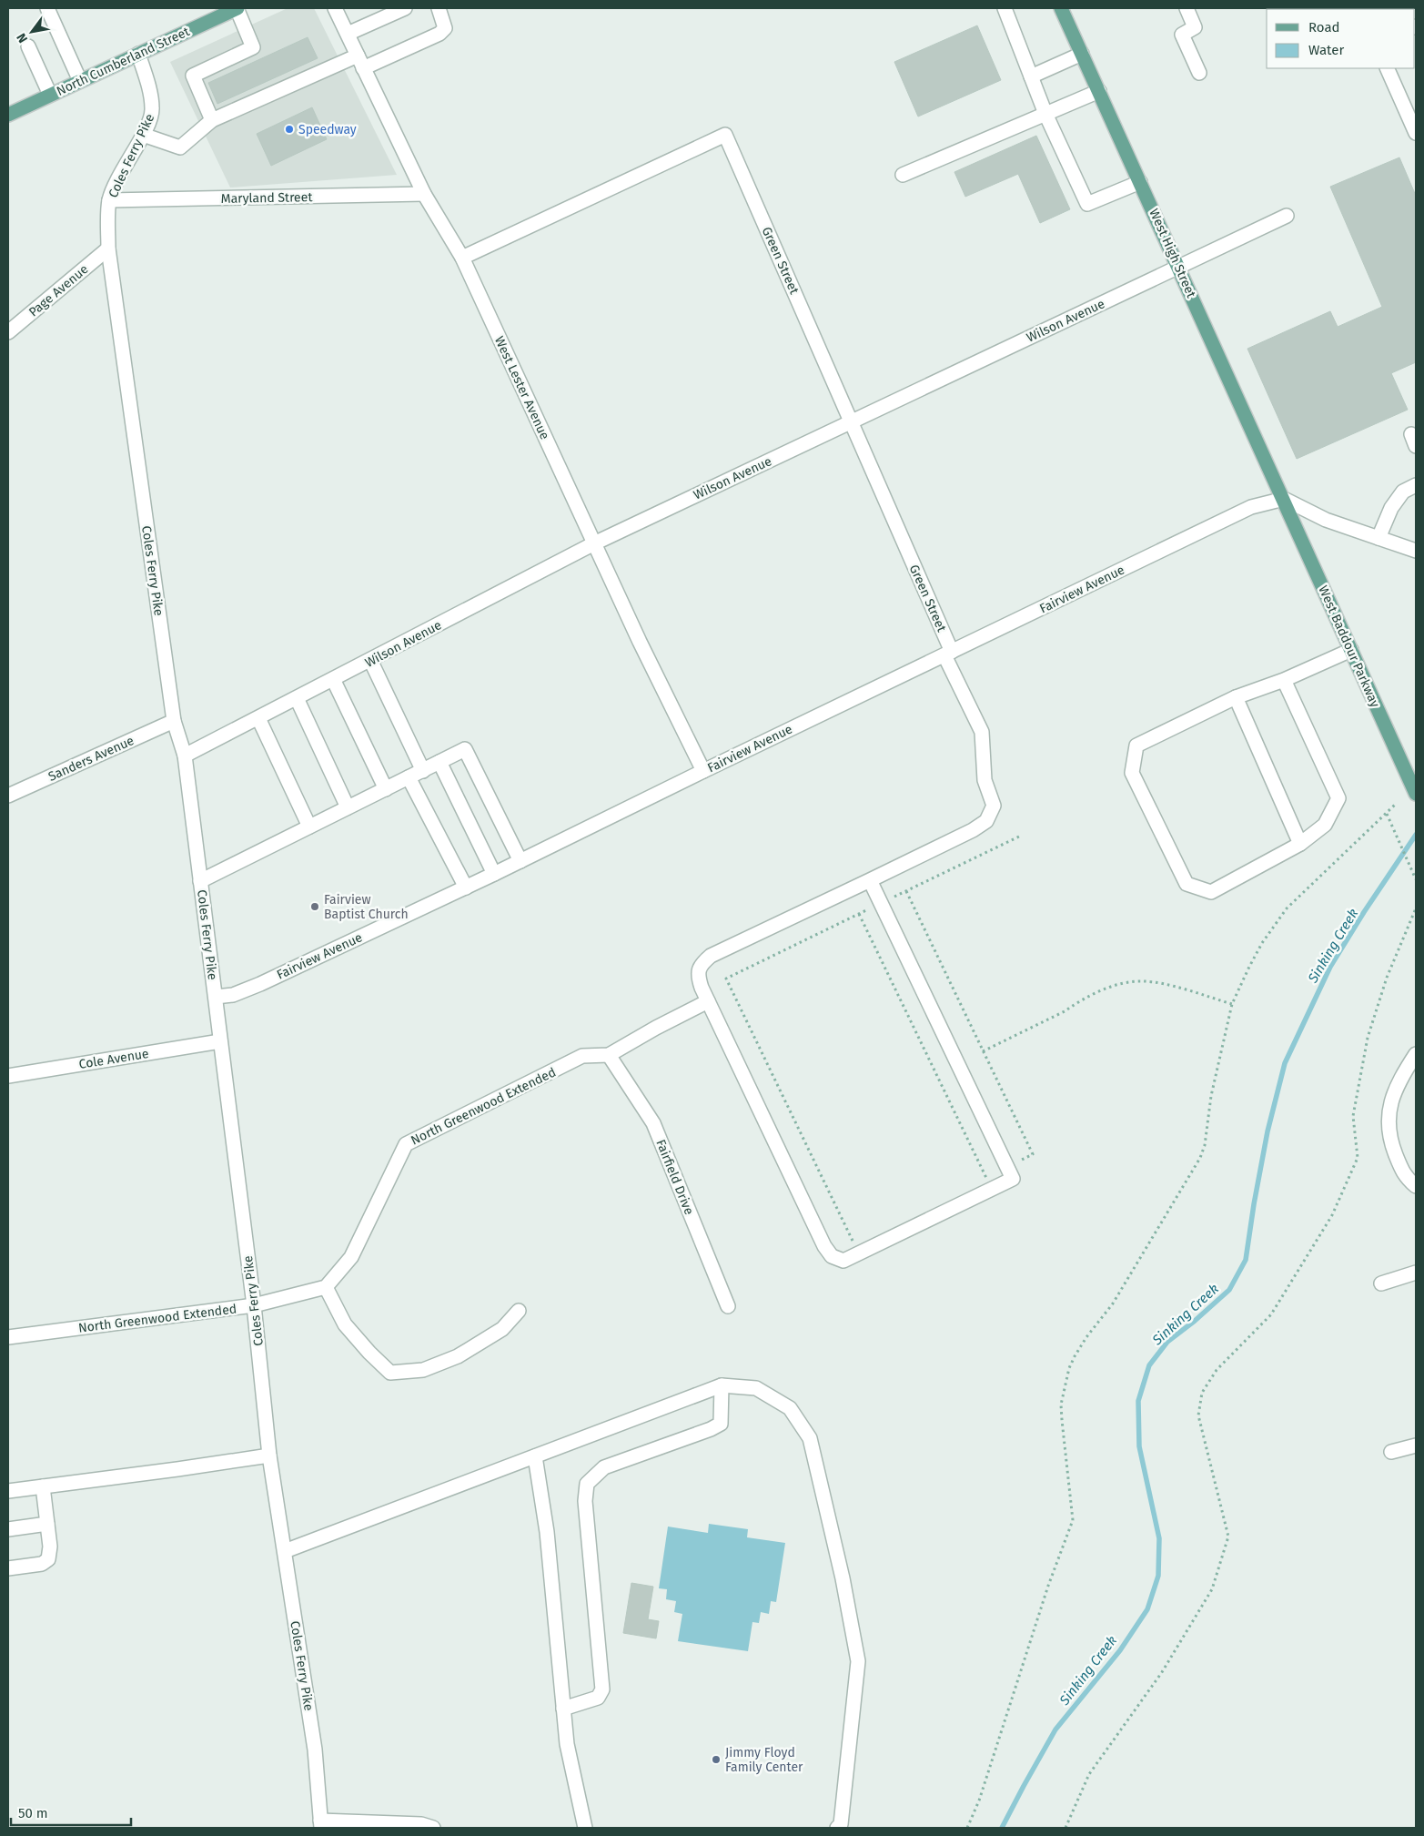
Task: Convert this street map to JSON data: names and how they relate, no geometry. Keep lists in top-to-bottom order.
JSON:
{
  "streets": {
    "main road": ["North Cumberland Street", "West High Street", "West Baddour Parkway"],
    "street": [
      "Coles Ferry Pike",
      "Maryland Street",
      "Green Street",
      "Page Avenue",
      "Wilson Avenue",
      "West Lester Avenue",
      "Fairview Avenue",
      "Sanders Avenue",
      "Cole Avenue",
      "North Greenwood Extended",
      "Fairfield Drive"
    ]
  },
  "crossings": [
    ["North Cumberland Street", "Coles Ferry Pike"],
    ["Coles Ferry Pike", "Maryland Street"],
    ["Coles Ferry Pike", "Page Avenue"],
    ["Coles Ferry Pike", "Wilson Avenue"],
    ["Coles Ferry Pike", "Fairview Avenue"],
    ["Coles Ferry Pike", "Sanders Avenue"],
    ["Coles Ferry Pike", "Cole Avenue"],
    ["Coles Ferry Pike", "North Greenwood Extended"],
    ["Maryland Street", "West Lester Avenue"],
    ["West High Street", "Wilson Avenue"],
    ["West High Street", "Fairview Avenue"],
    ["West High Street", "West Baddour Parkway"],
    ["Green Street", "Wilson Avenue"],
    ["Green Street", "West Lester Avenue"],
    ["Green Street", "Fairview Avenue"],
    ["Wilson Avenue", "West Lester Avenue"],
    ["West Lester Avenue", "Fairview Avenue"],
    ["Fairview Avenue", "West Baddour Parkway"],
    ["North Greenwood Extended", "Fairfield Drive"]
  ],
  "water": ["Sinking Creek"],
  "places": ["Speedway", "Fairview Baptist Church", "Jimmy Floyd Family Center"],
  "legend": ["Road", "Water"],
  "scale_bar": "50 m",
  "north": "bottom left"
}
